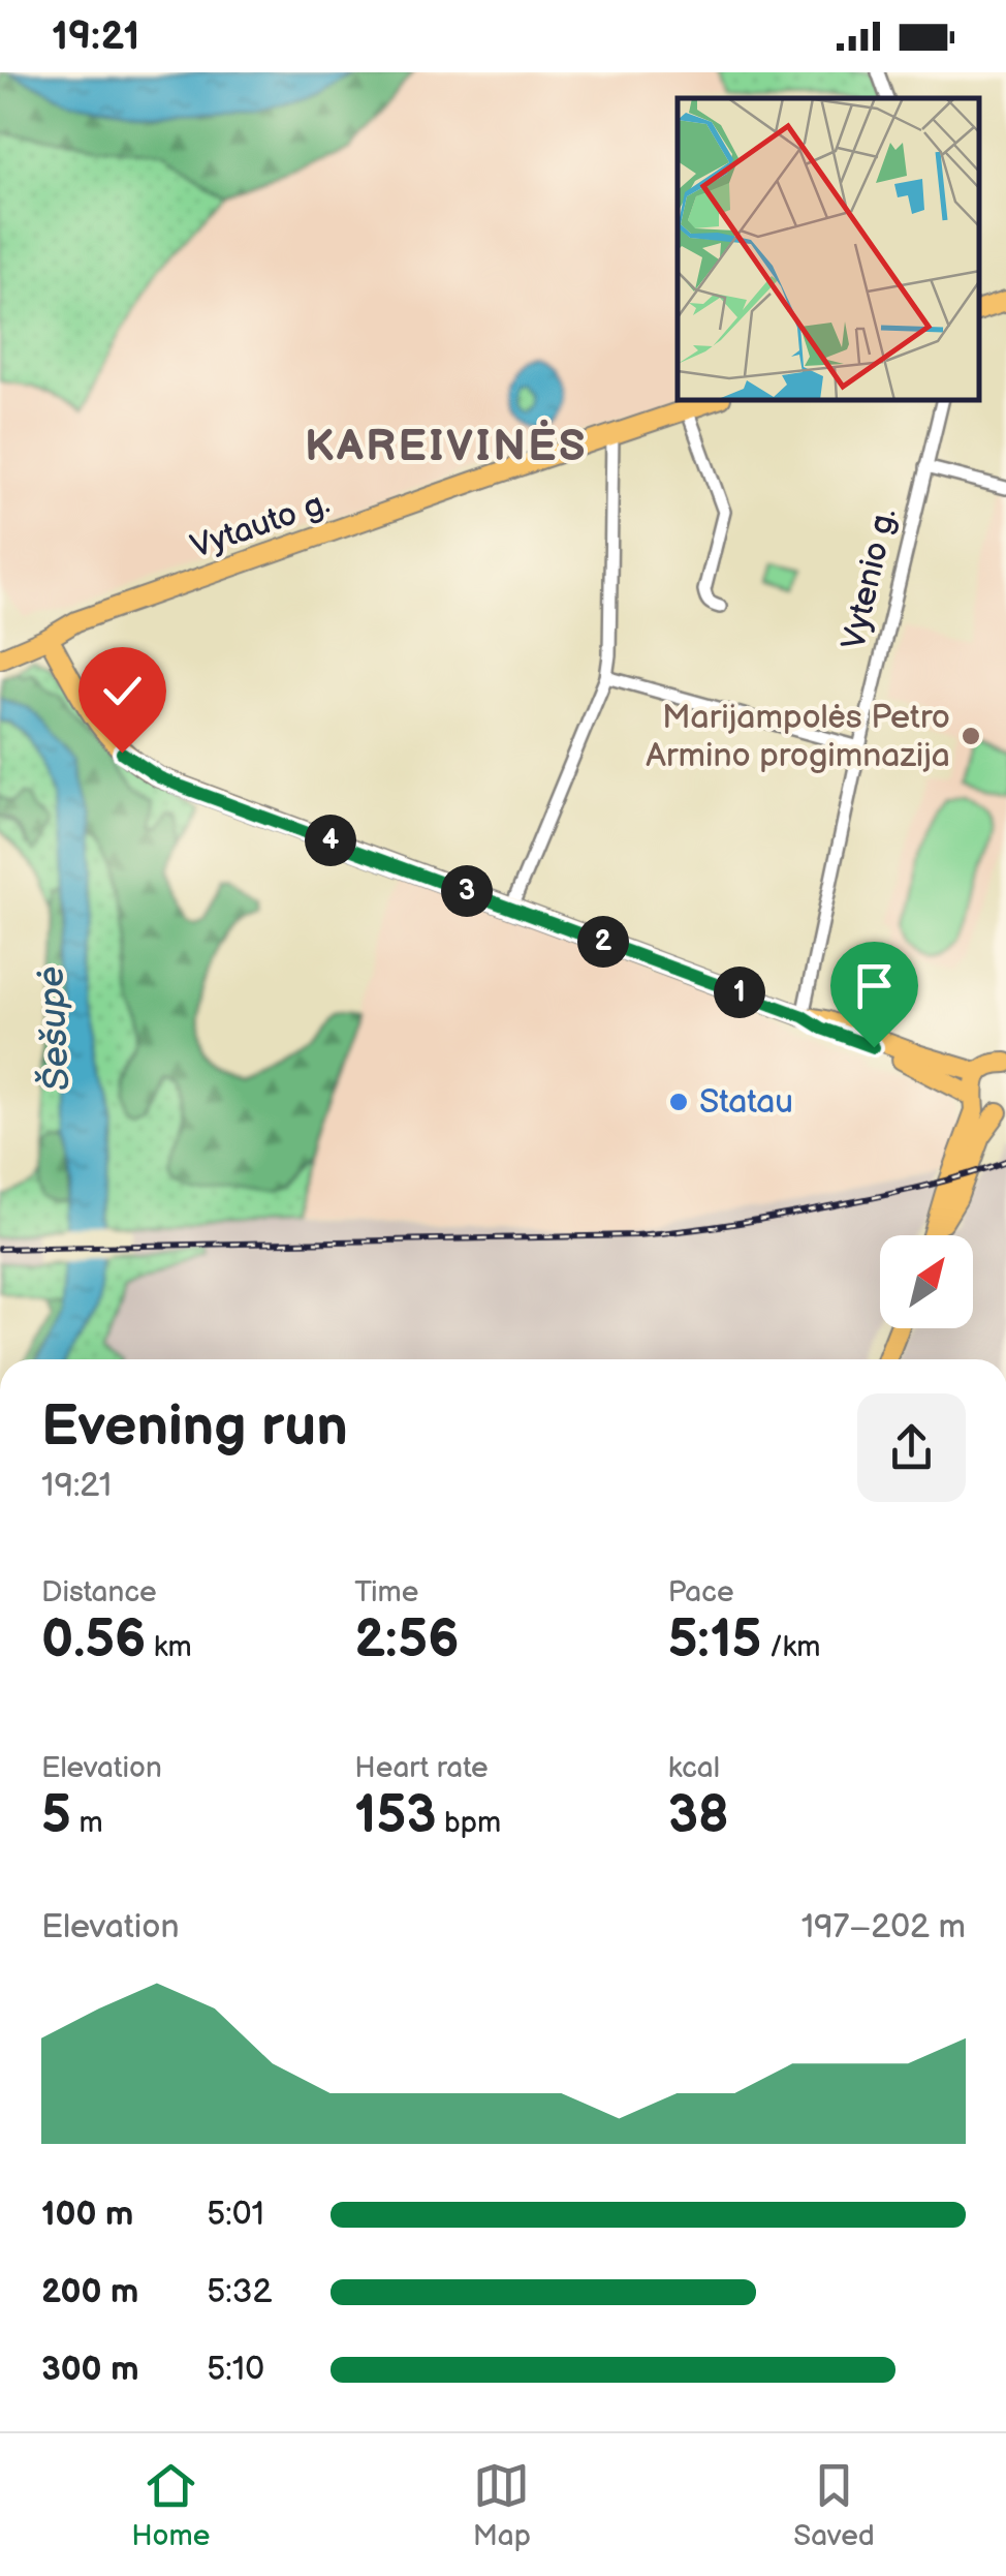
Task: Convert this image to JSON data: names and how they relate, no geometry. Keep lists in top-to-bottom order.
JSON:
{
  "streets": {
    "main road": ["Vytauto g."],
    "street": ["Vytenio g."]
  },
  "districts": ["KAREIVINĖS"],
  "water": ["Šešupė"],
  "places": ["Marijampolės Petro Armino progimnazija", "Statau"],
  "north": "top right",
  "page": {
    "status": "19:21",
    "pins": [
      "4",
      "3",
      "2",
      "1"
    ],
    "heading": ["Evening run", "19:21"],
    "stats": [
      ["Distance", "0.56 km"],
      ["Time", "2:56"],
      ["Pace", "5:15 /km"],
      ["Elevation", "5 m"],
      ["Heart rate", "153 bpm"],
      ["kcal", "38"]
    ],
    "chart": ["Elevation", "197–202 m"],
    "list": [
      {
        "name": "100 m",
        "note": "5:01"
      },
      {
        "name": "200 m",
        "note": "5:32"
      },
      {
        "name": "300 m",
        "note": "5:10"
      }
    ],
    "tabs": ["Home", "Map", "Saved"]
  }
}
